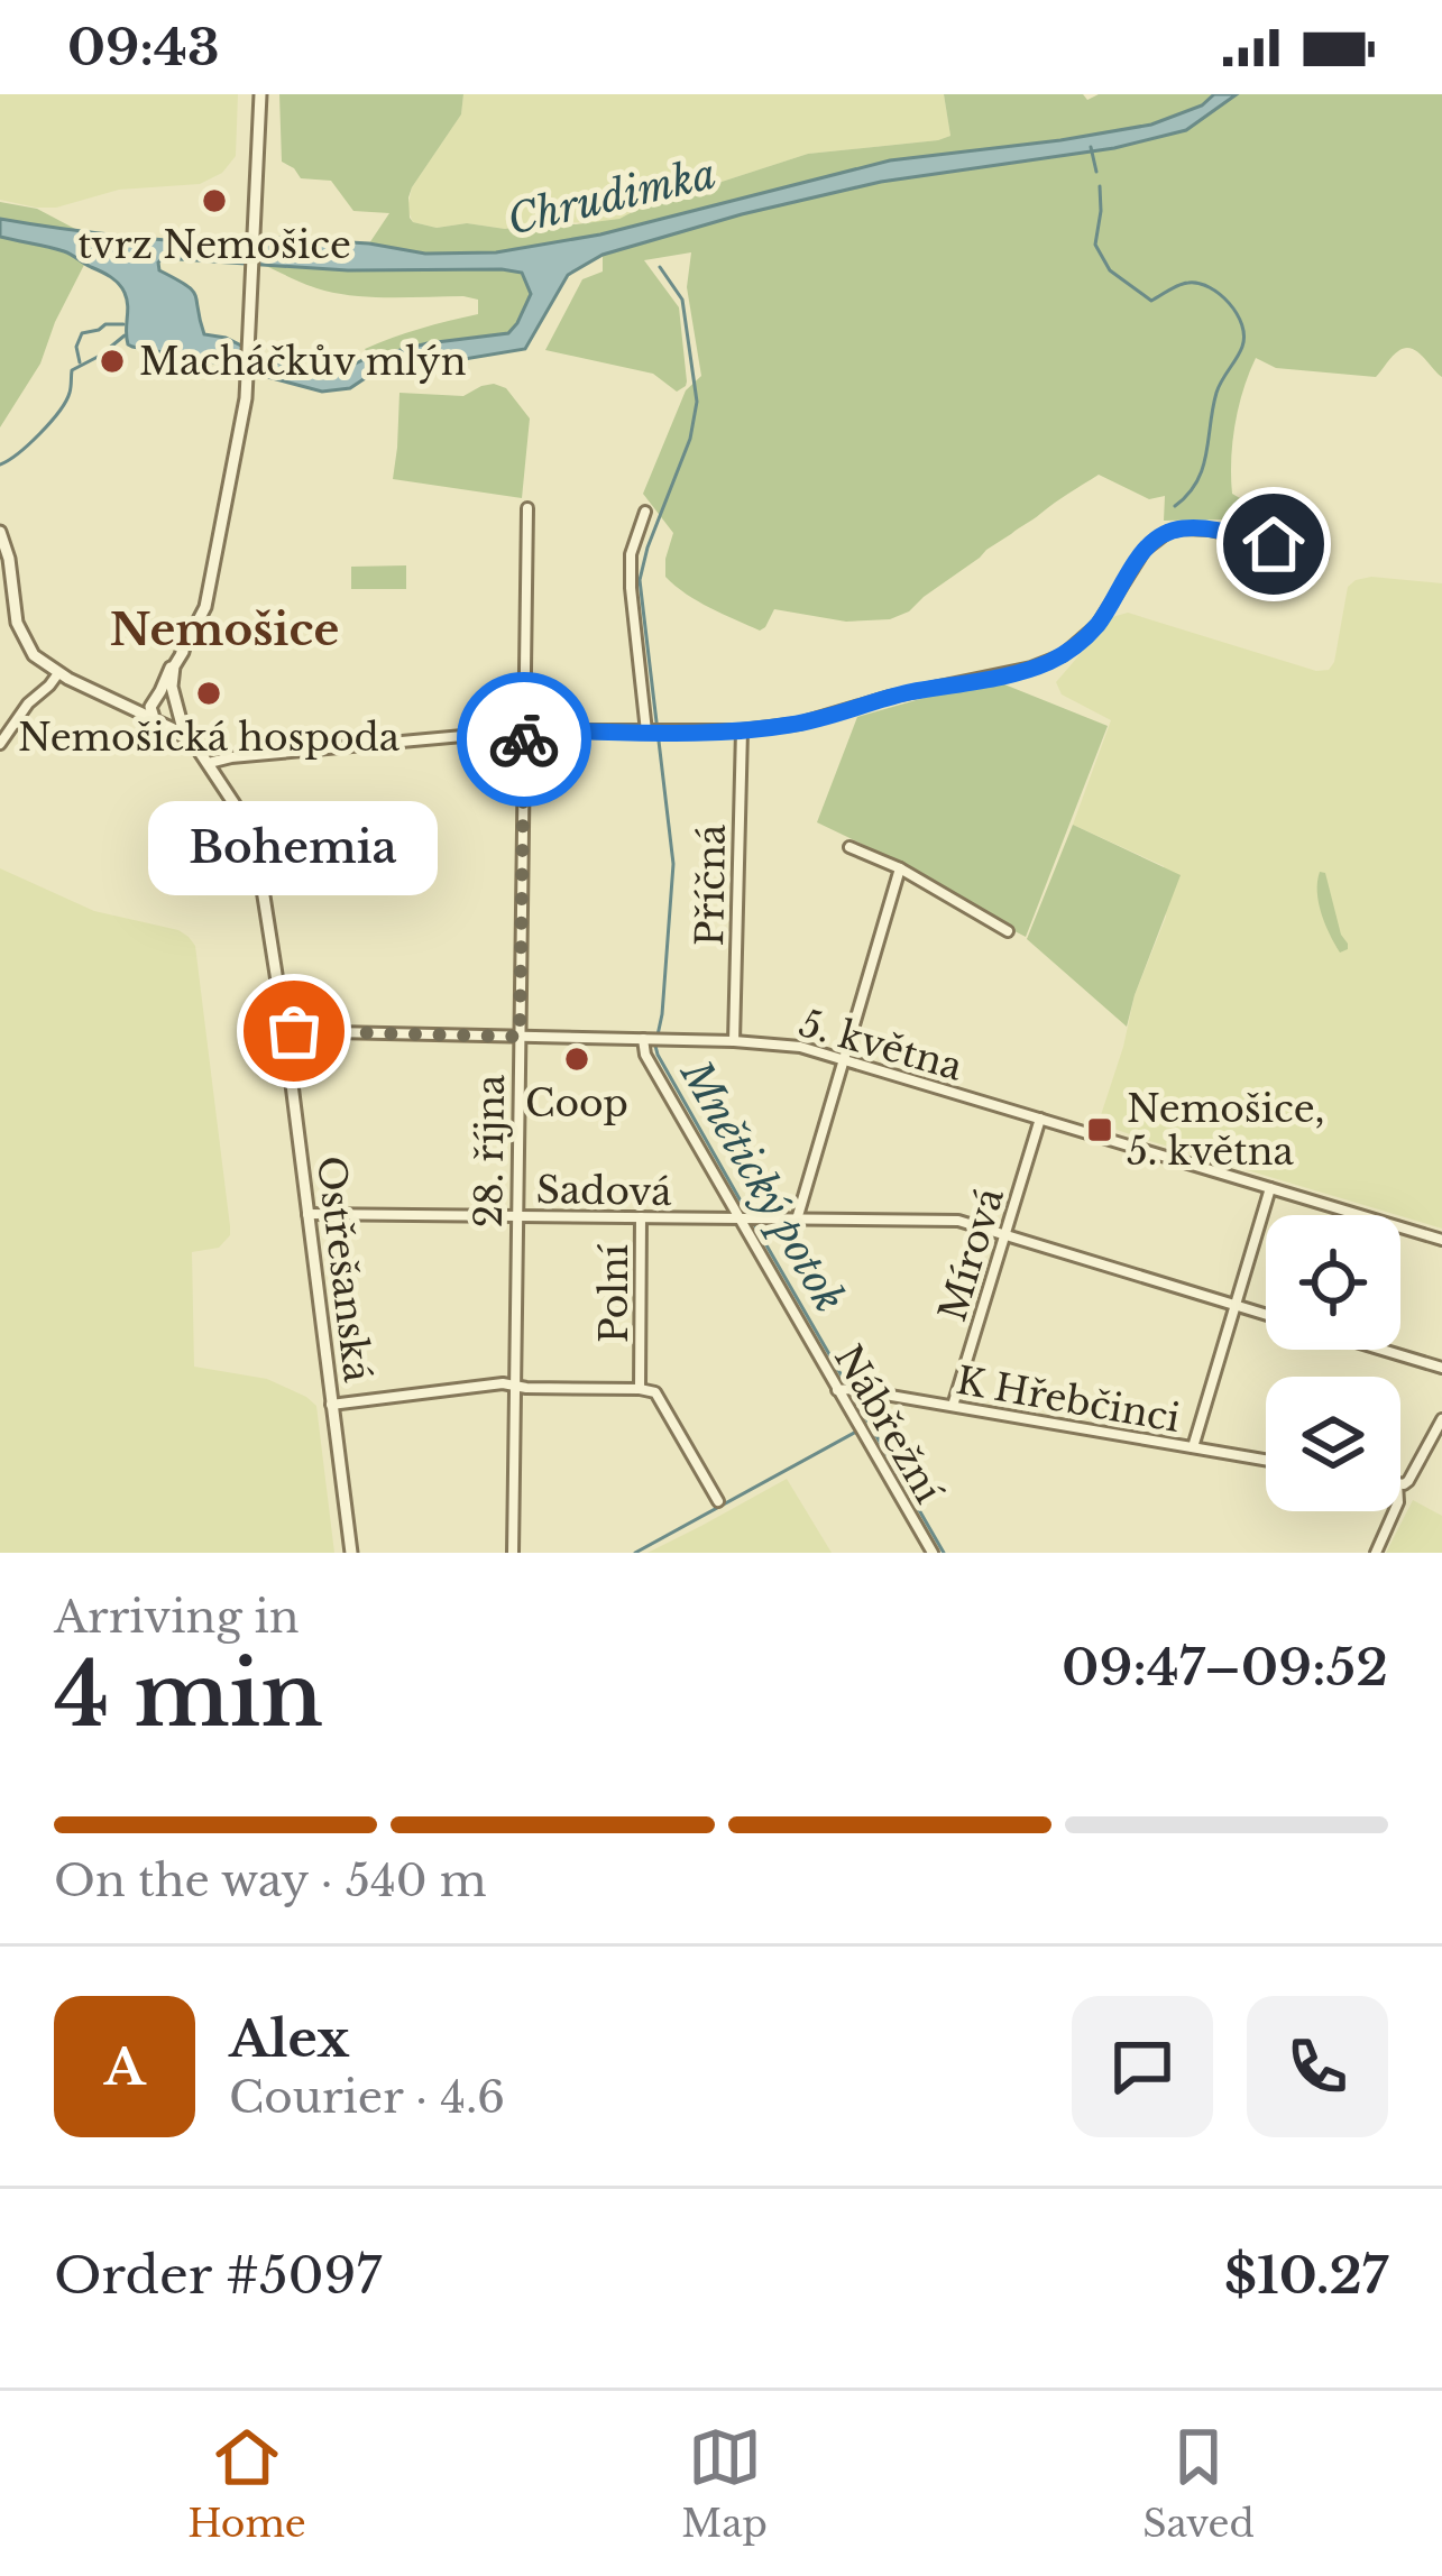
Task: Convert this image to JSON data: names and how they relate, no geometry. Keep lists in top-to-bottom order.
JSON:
{
  "streets": {
    "street": [
      "Příčná",
      "5. května",
      "28. října",
      "Sadová",
      "Mírová",
      "Ostřešanská",
      "Polní",
      "K Hřebčinci",
      "Nábřežní"
    ]
  },
  "crossings": [
    ["Příčná", "5. května"],
    ["5. května", "28. října"],
    ["5. května", "Mírová"],
    ["5. května", "Ostřešanská"],
    ["5. května", "Nábřežní"],
    ["28. října", "Sadová"],
    ["Sadová", "Mírová"],
    ["Sadová", "Ostřešanská"],
    ["Sadová", "Polní"],
    ["Sadová", "Nábřežní"],
    ["Mírová", "K Hřebčinci"],
    ["K Hřebčinci", "Nábřežní"]
  ],
  "districts": ["Nemošice"],
  "water": ["Chrudimka", "Mnětický potok"],
  "places": {
    "other": [
      "tvrz Nemošice",
      "Macháčkův mlýn",
      "Nemošická hospoda",
      "Bohemia",
      "Coop"
    ],
    "transit": ["Nemošice, 5. května"]
  },
  "page": {
    "status": "09:43",
    "bubble": "Bohemia",
    "heading": ["4 min", "Arriving in", "09:47–09:52"],
    "panel": [
      "Alex",
      "Courier · 4.6",
      "Order #5097",
      "$10.27"
    ],
    "bar": "On the way · 540 m",
    "round": "A",
    "tabs": ["Home", "Map", "Saved"]
  }
}
